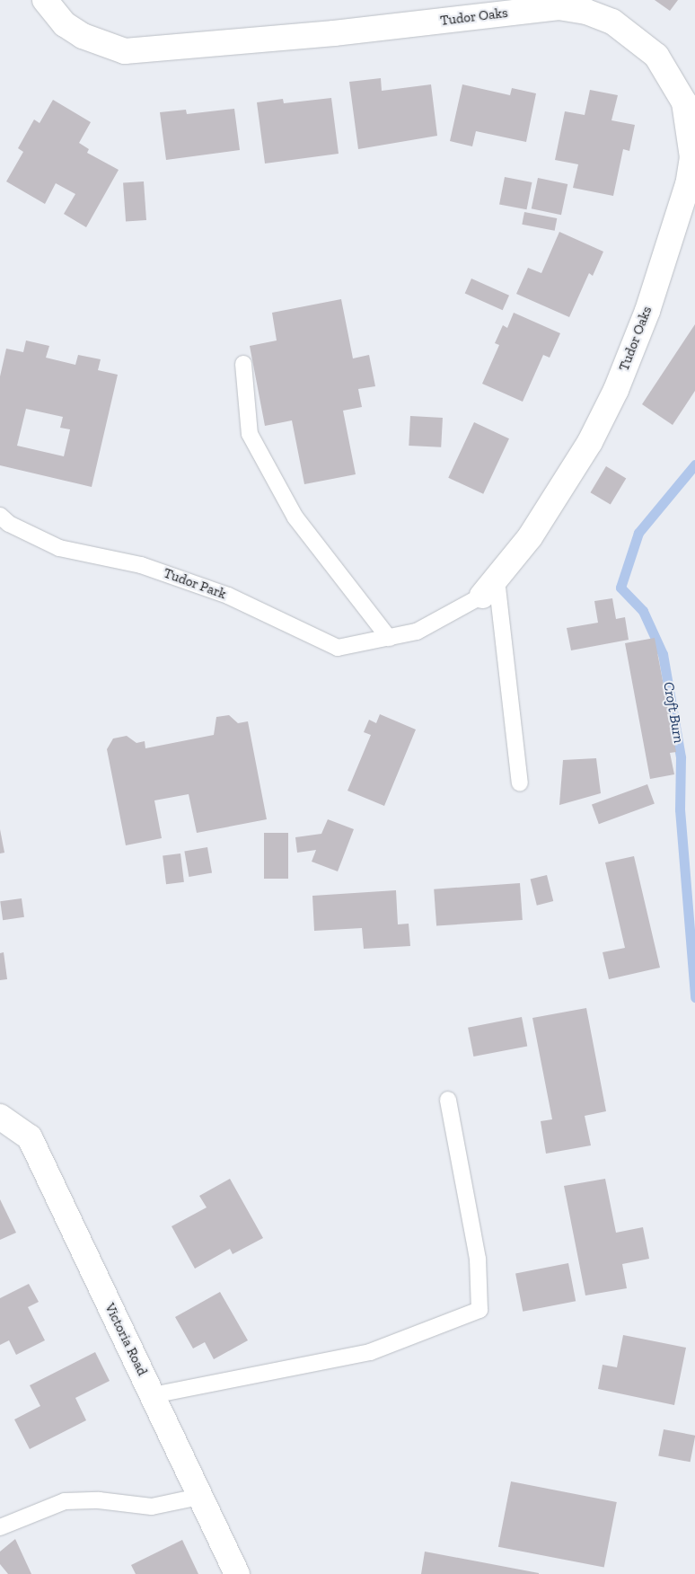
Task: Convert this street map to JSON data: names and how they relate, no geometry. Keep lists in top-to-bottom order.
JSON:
{
  "streets": {
    "street": ["Tudor Oaks", "Victoria Road"],
    "lane": ["Tudor Park"]
  },
  "crossings": [
    ["Tudor Oaks", "Tudor Park"]
  ],
  "water": ["Croft Burn"]
}
